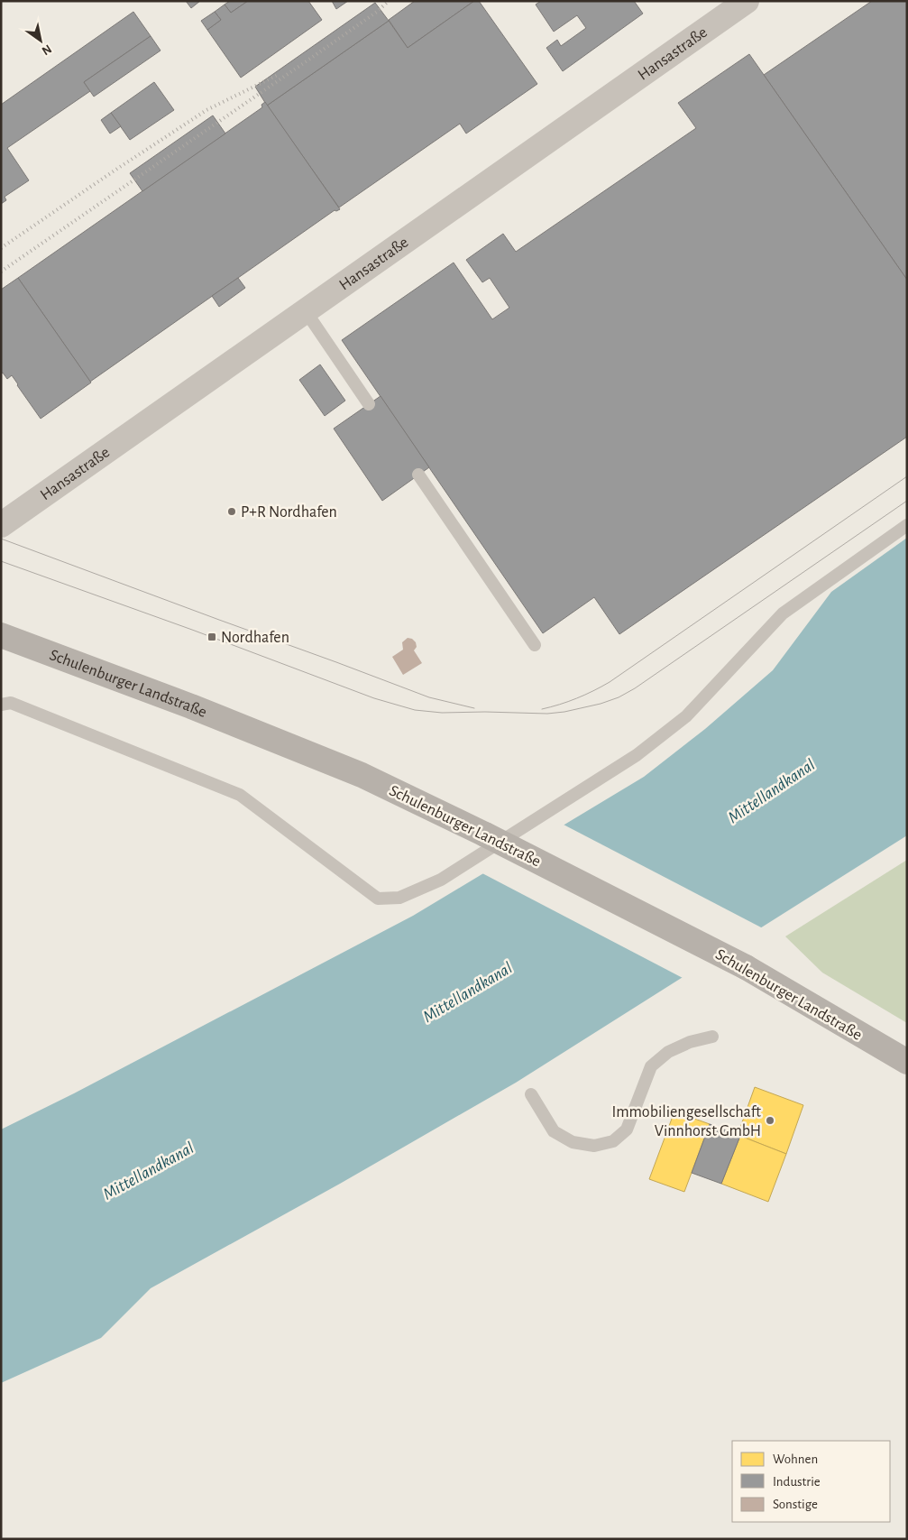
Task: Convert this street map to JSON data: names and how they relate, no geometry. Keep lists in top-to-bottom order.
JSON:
{
  "streets": {
    "main road": ["Schulenburger Landstraße"],
    "street": ["Hansastraße"]
  },
  "water": ["Mittellandkanal"],
  "places": {
    "other": ["P+R Nordhafen", "Immobiliengesellschaft Vinnhorst GmbH"],
    "transit": ["Nordhafen"]
  },
  "legend": ["Wohnen", "Industrie", "Sonstige"],
  "north": "bottom right"
}
